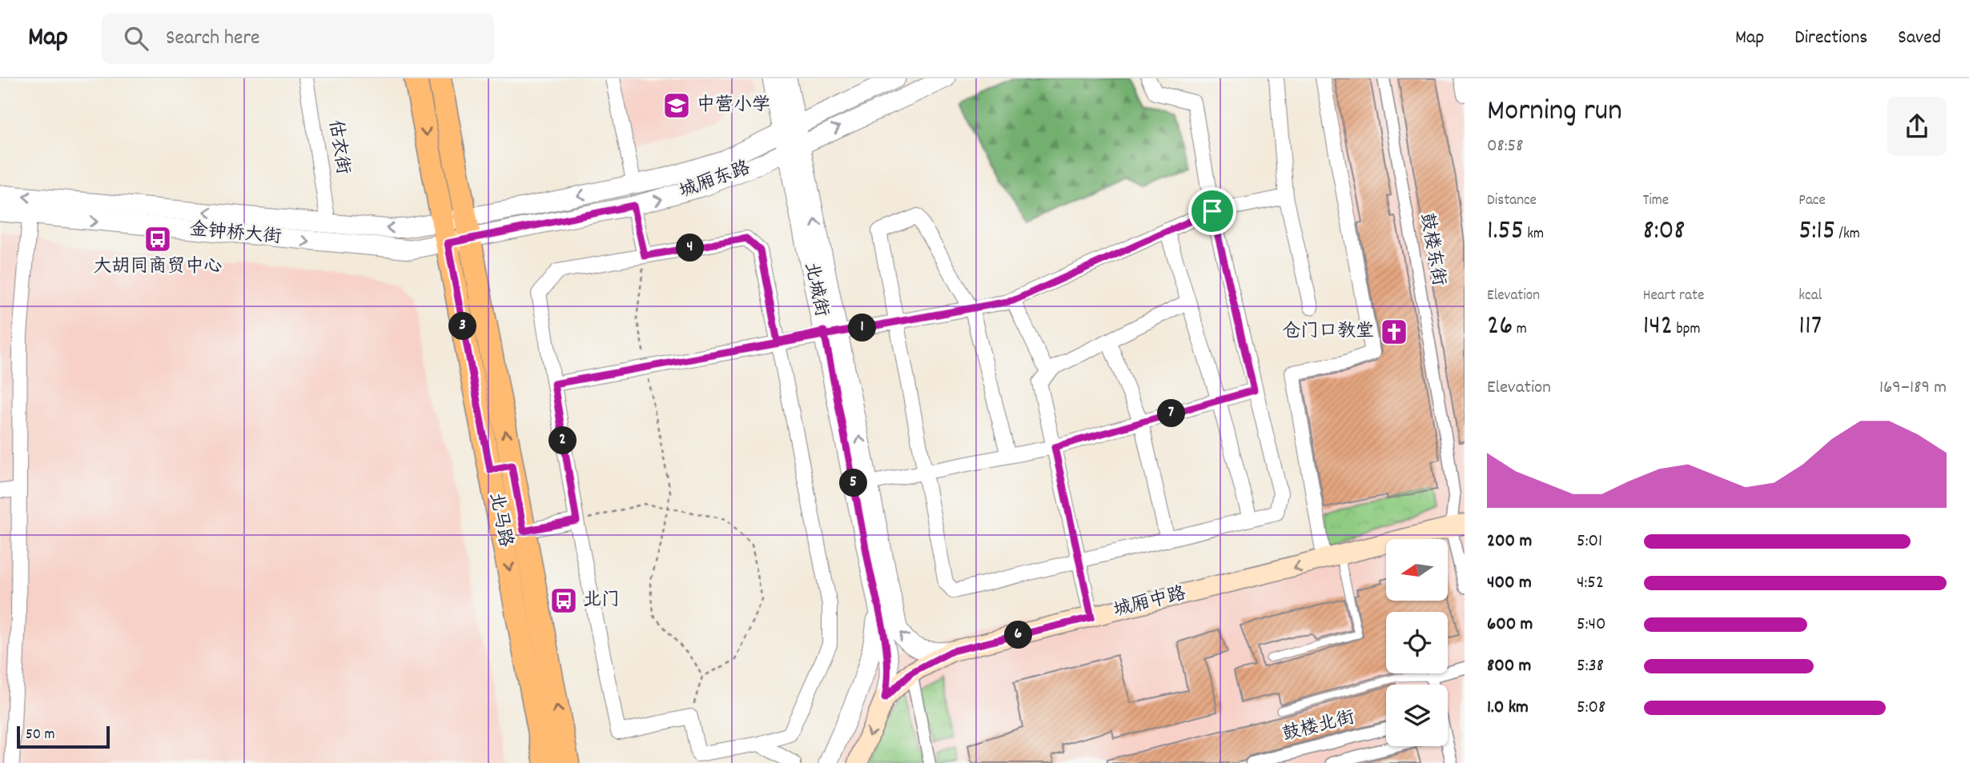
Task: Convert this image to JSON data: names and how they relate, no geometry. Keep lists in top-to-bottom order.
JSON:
{
  "streets": {
    "main road": ["北马路", "城厢中路"],
    "street": [
      "估衣街",
      "城厢东路",
      "金钟桥大街",
      "鼓楼东街",
      "北城街",
      "鼓楼北街"
    ]
  },
  "crossings": [
    ["估衣街", "金钟桥大街"],
    ["城厢东路", "金钟桥大街"],
    ["城厢东路", "北城街"],
    ["城厢东路", "北马路"],
    ["金钟桥大街", "北马路"],
    ["鼓楼东街", "城厢中路"],
    ["北城街", "城厢中路"]
  ],
  "one_way": ["城厢中路"],
  "places": {
    "school or university": ["中营小学"],
    "bus stop": ["大胡同商贸中心", "北门"],
    "church": ["仓门口教堂"]
  },
  "scale_bar": "50 m",
  "north": "left",
  "page": {
    "header": "Map",
    "search": "Search here",
    "nav": ["Map", "Directions", "Saved"],
    "heading": ["Morning run", "08:58"],
    "stats": [
      ["Distance", "1.55 km"],
      ["Time", "8:08"],
      ["Pace", "5:15 /km"],
      ["Elevation", "26 m"],
      ["Heart rate", "142 bpm"],
      ["kcal", "117"]
    ],
    "pins": [
      "4",
      "3",
      "1",
      "7",
      "2",
      "5",
      "6"
    ],
    "chart": ["Elevation", "169–189 m"],
    "list": [
      {
        "name": "200 m",
        "note": "5:01"
      },
      {
        "name": "400 m",
        "note": "4:52"
      },
      {
        "name": "600 m",
        "note": "5:40"
      },
      {
        "name": "800 m",
        "note": "5:38"
      },
      {
        "name": "1.0 km",
        "note": "5:08"
      }
    ],
    "scale": "50 m"
  }
}
